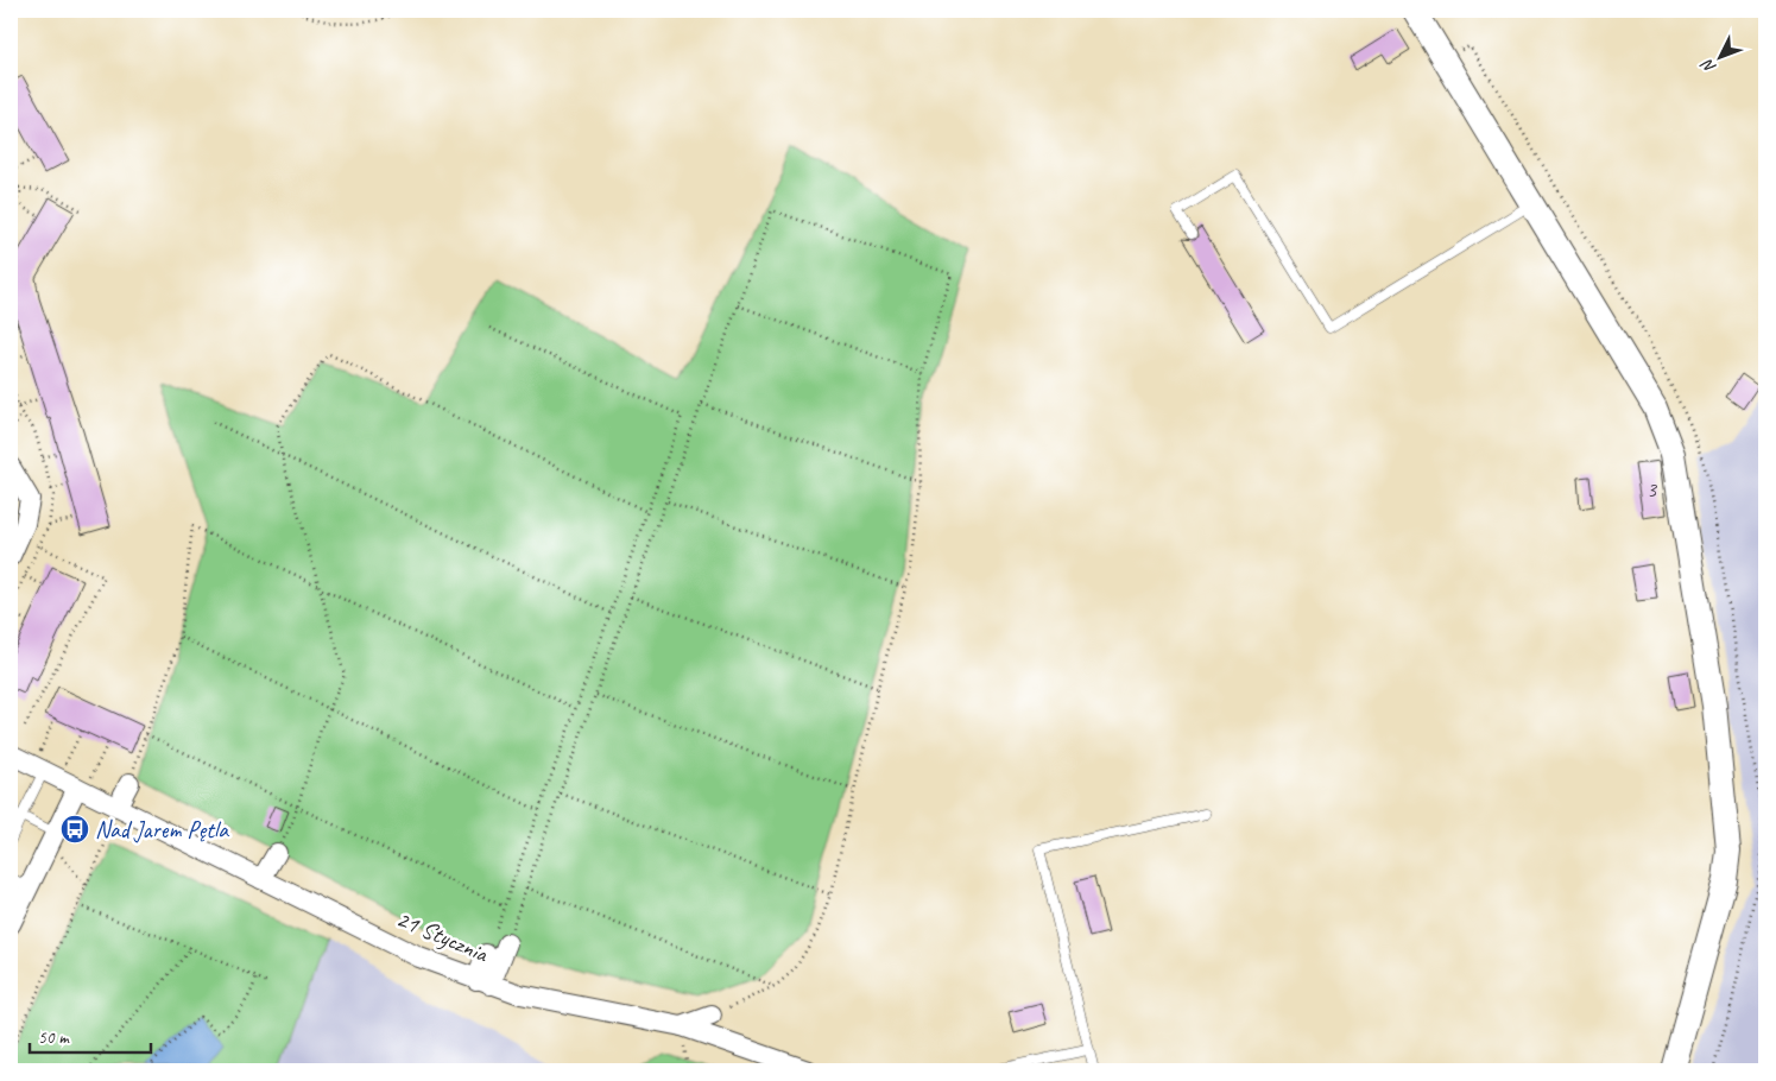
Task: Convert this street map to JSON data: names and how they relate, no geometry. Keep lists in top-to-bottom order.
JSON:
{
  "streets": {
    "street": ["21 Stycznia"]
  },
  "places": {
    "bus stop": ["Nad Jarem Pętla"]
  },
  "house_numbers": ["3"],
  "scale_bar": "50 m",
  "north": "bottom left"
}
